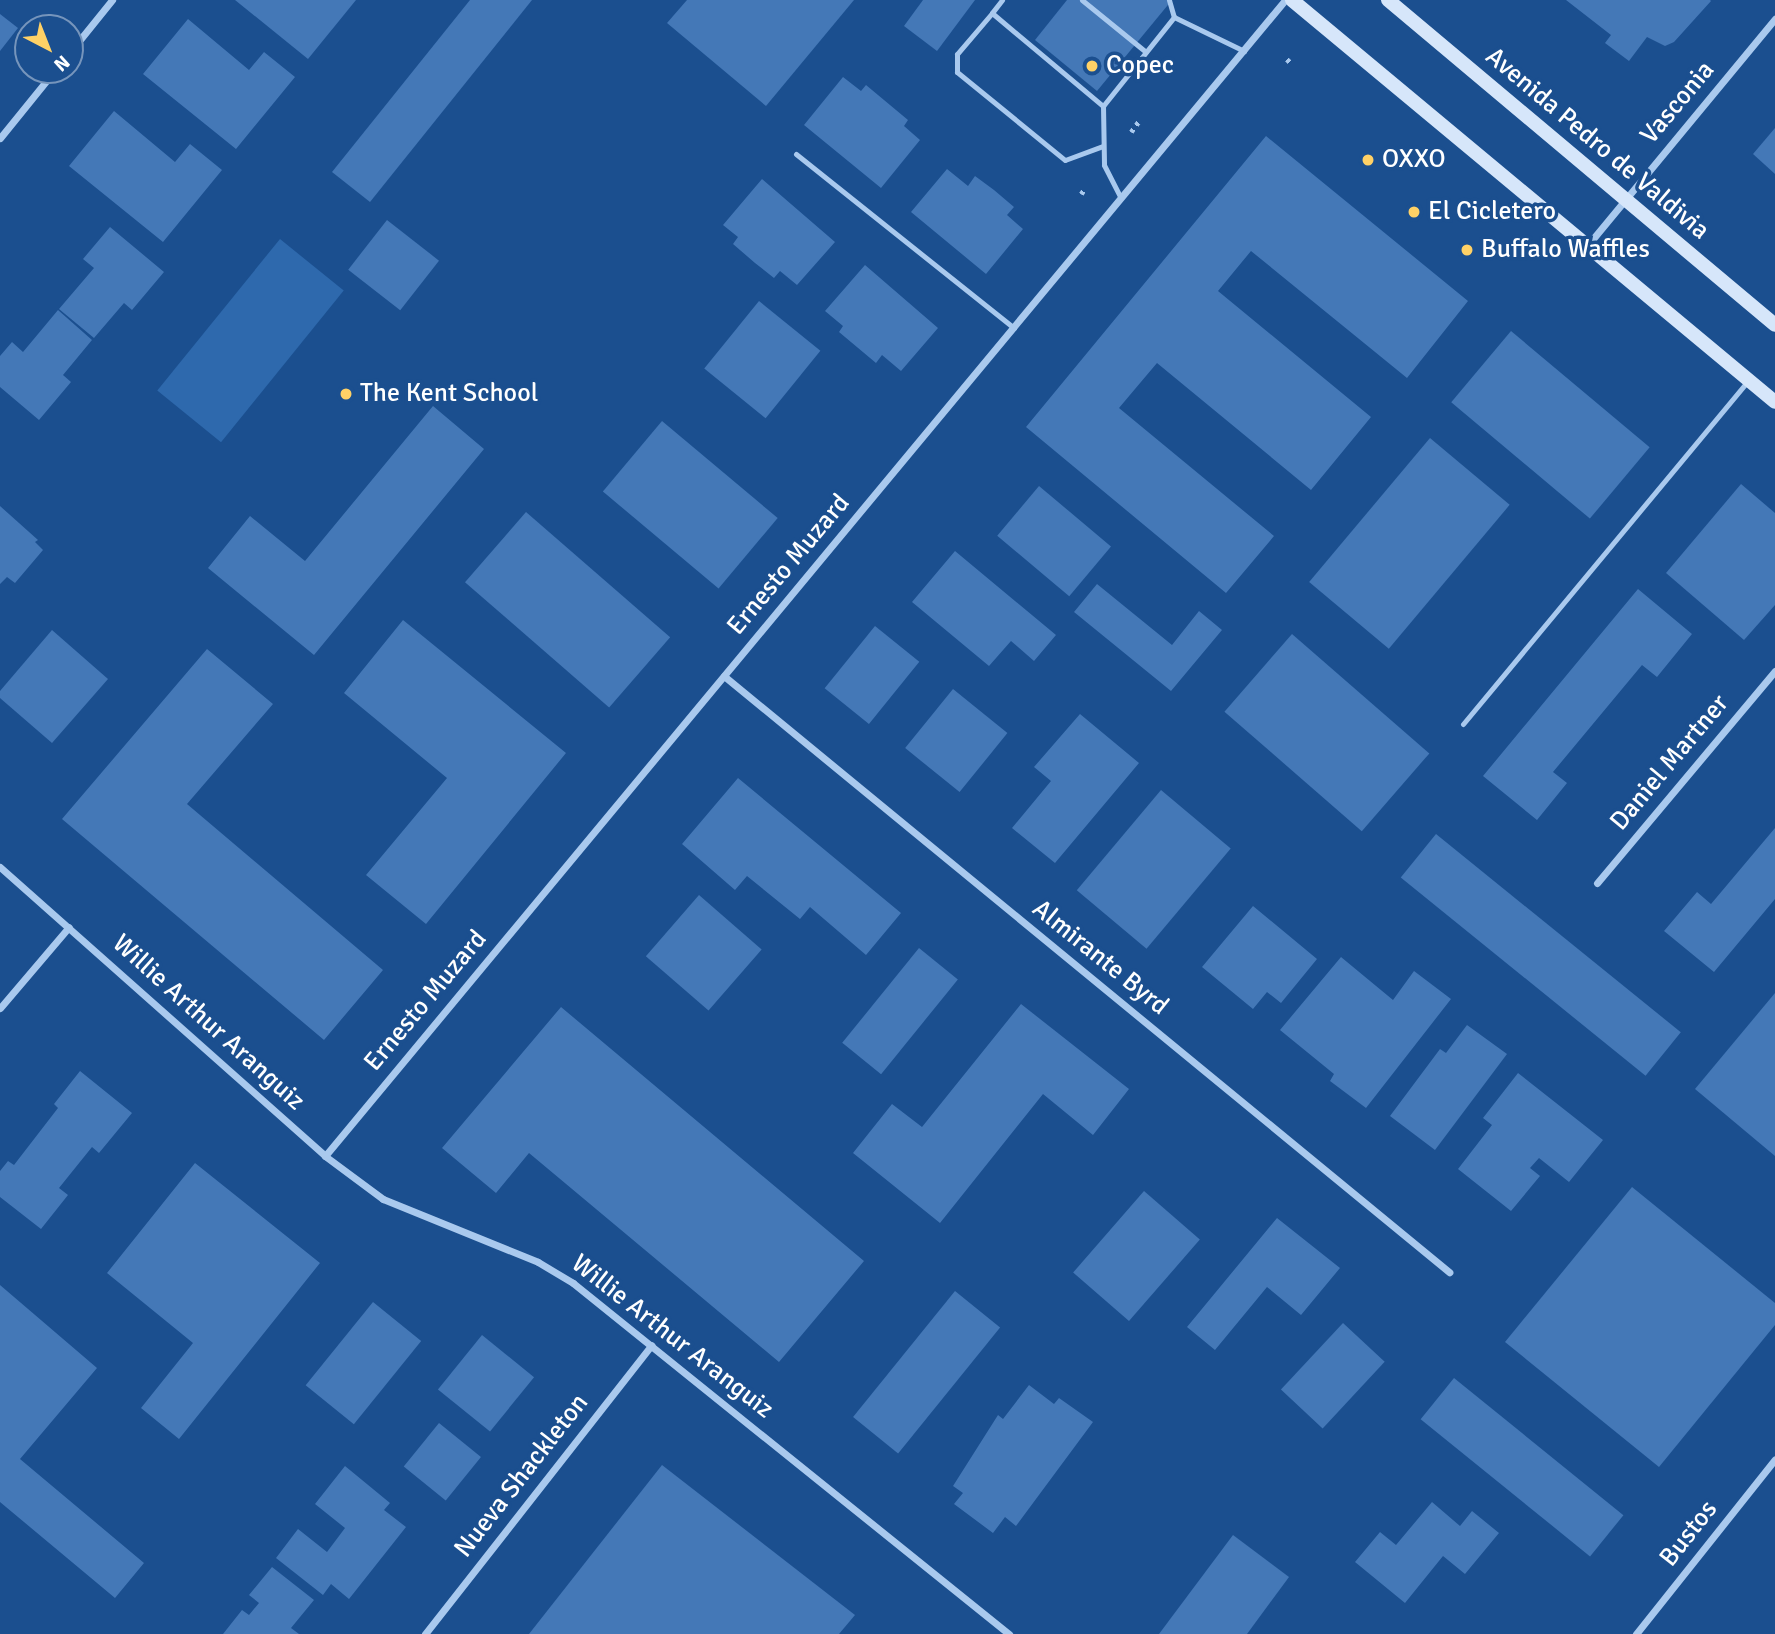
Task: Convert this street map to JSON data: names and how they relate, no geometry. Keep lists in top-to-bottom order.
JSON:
{
  "streets": {
    "main road": ["Avenida Pedro de Valdivia"],
    "street": [
      "Vasconia",
      "Ernesto Muzard",
      "Daniel Martner",
      "Almirante Byrd",
      "Willie Arthur Aranguiz",
      "Nueva Shackleton",
      "Bustos"
    ]
  },
  "crossings": [
    ["Vasconia", "Avenida Pedro de Valdivia"],
    ["Ernesto Muzard", "Almirante Byrd"],
    ["Ernesto Muzard", "Willie Arthur Aranguiz"],
    ["Willie Arthur Aranguiz", "Nueva Shackleton"]
  ],
  "places": [
    "Copec",
    "OXXO",
    "El Cicletero",
    "Buffalo Waffles",
    "The Kent School"
  ],
  "north": "bottom right"
}
